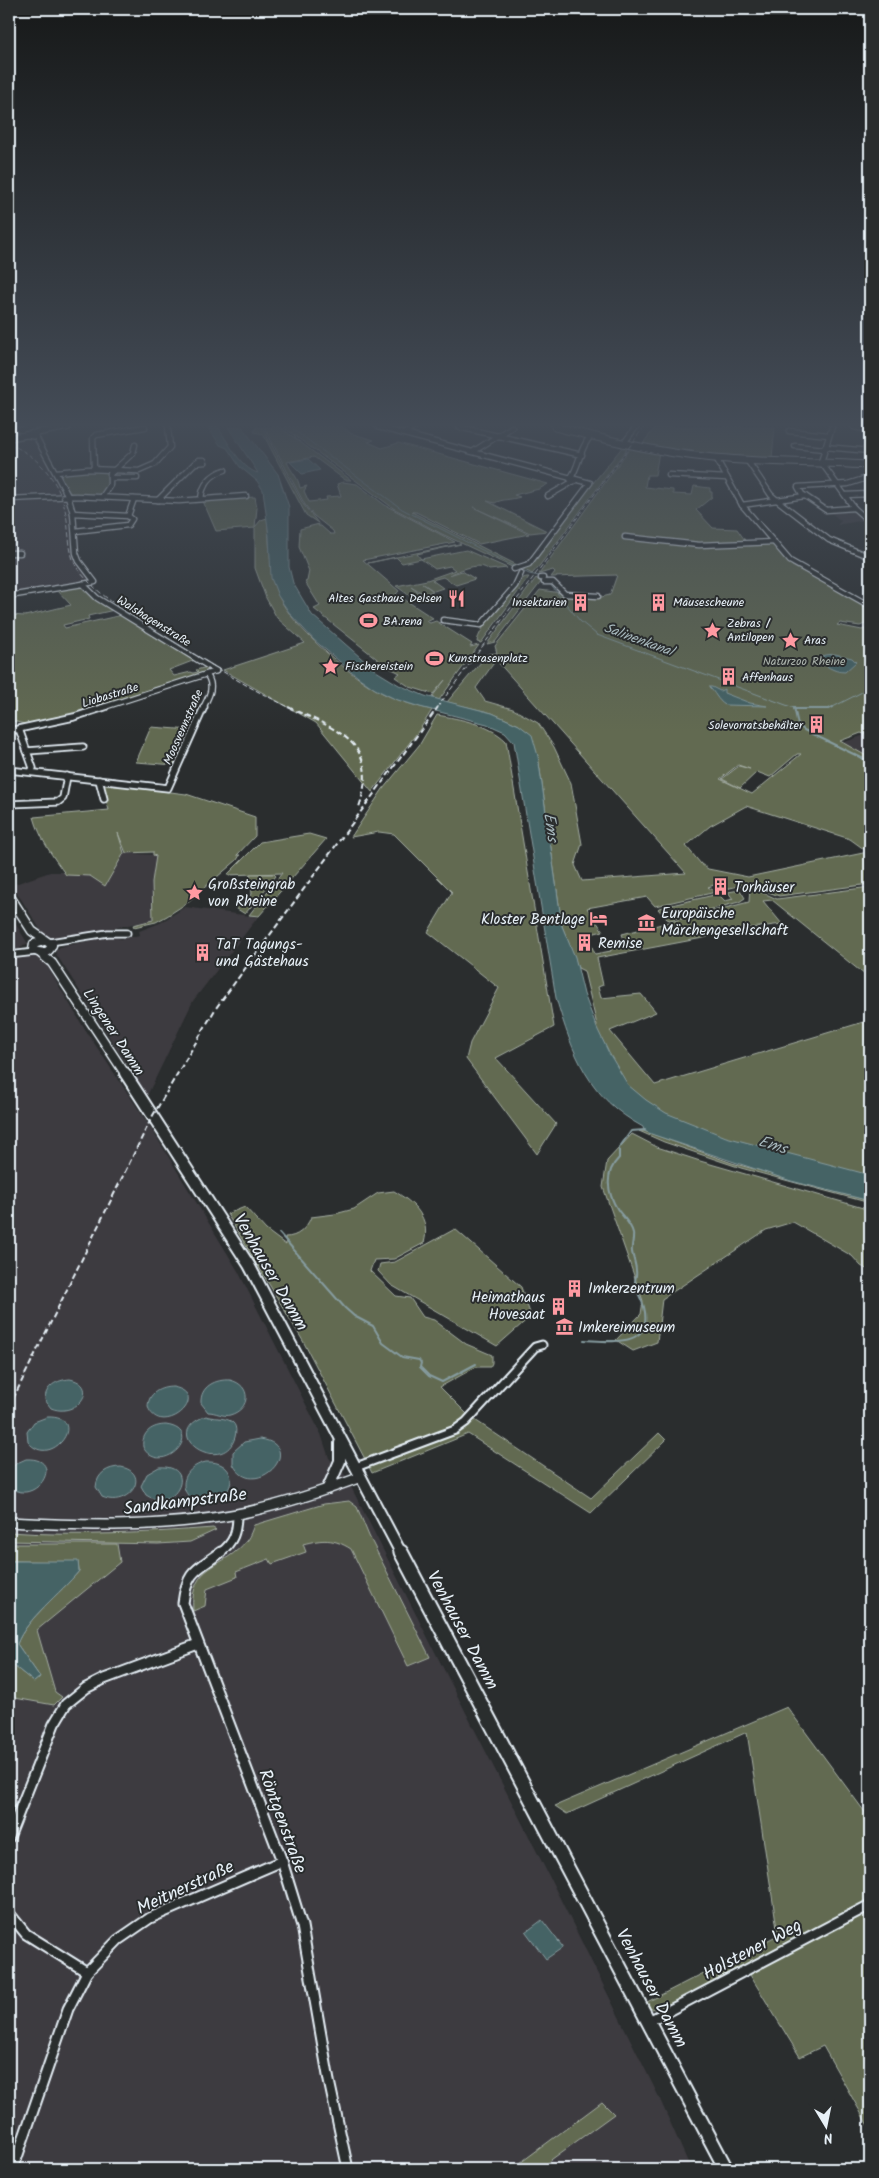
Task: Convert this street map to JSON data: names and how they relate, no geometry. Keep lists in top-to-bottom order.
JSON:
{
  "streets": {
    "main road": ["Lingener Damm", "Venhauser Damm"],
    "street": [
      "Walshagenstraße",
      "Liobastraße",
      "Moosvennstraße",
      "Sandkampstraße",
      "Röntgenstraße",
      "Meitnerstraße",
      "Holstener Weg"
    ]
  },
  "crossings": [
    ["Walshagenstraße", "Liobastraße"],
    ["Liobastraße", "Moosvennstraße"],
    ["Lingener Damm", "Venhauser Damm"],
    ["Venhauser Damm", "Sandkampstraße"],
    ["Venhauser Damm", "Holstener Weg"],
    ["Sandkampstraße", "Röntgenstraße"],
    ["Röntgenstraße", "Meitnerstraße"]
  ],
  "water": ["Salinenkanal", "Ems"],
  "parks": ["Naturzoo Rheine"],
  "places": {
    "restaurant": ["Altes Gasthaus Delsen"],
    "building": [
      "Insektarien",
      "Mäusescheune",
      "Affenhaus",
      "Solevorratsbehälter",
      "Torhäuser",
      "Remise",
      "TaT Tagungs- und Gästehaus",
      "Imkerzentrum",
      "Heimathaus Hovesaat"
    ],
    "sports": ["BA.rena", "Kunstrasenplatz"],
    "place": [
      "Zebras / Antilopen",
      "Aras",
      "Fischereistein",
      "Großsteingrab von Rheine"
    ],
    "hotel": ["Kloster Bentlage"],
    "museum": ["Europäische Märchengesellschaft", "Imkereimuseum"]
  },
  "north": "bottom"
}
